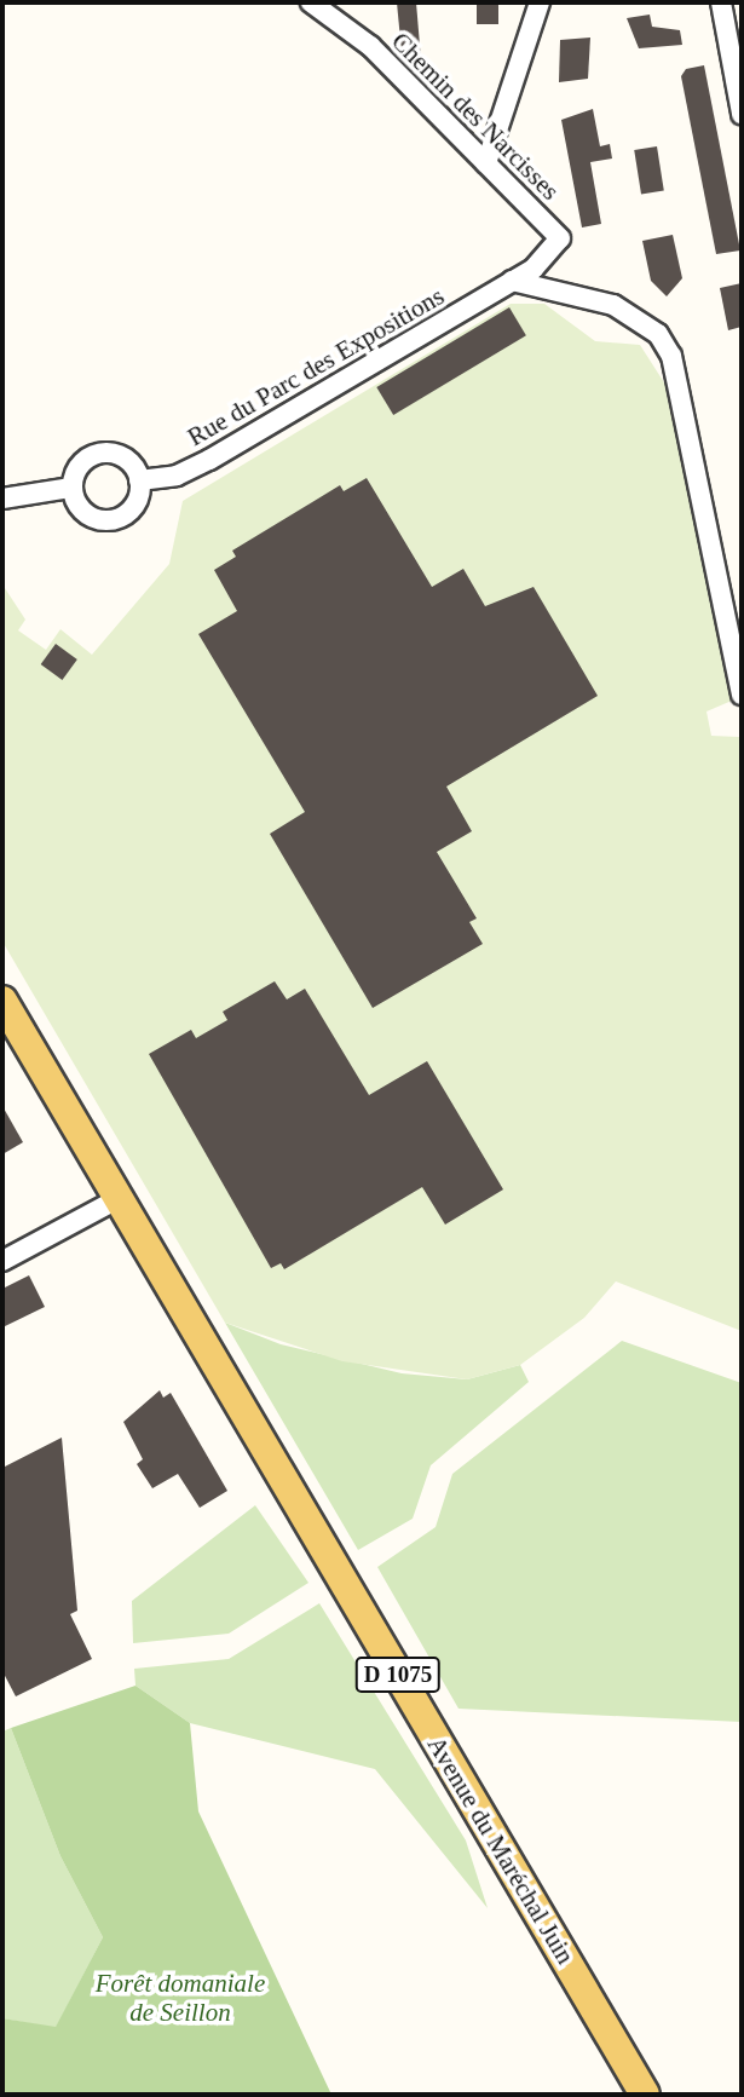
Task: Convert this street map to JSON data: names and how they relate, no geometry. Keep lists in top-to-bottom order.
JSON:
{
  "streets": {
    "main road": ["D 1075", "Avenue du Maréchal Juin"],
    "street": ["Chemin des Narcisses", "Rue du Parc des Expositions"]
  },
  "crossings": [
    ["Chemin des Narcisses", "Rue du Parc des Expositions"],
    ["D 1075", "Avenue du Maréchal Juin"]
  ],
  "parks": ["Forêt domaniale de Seillon"]
}
